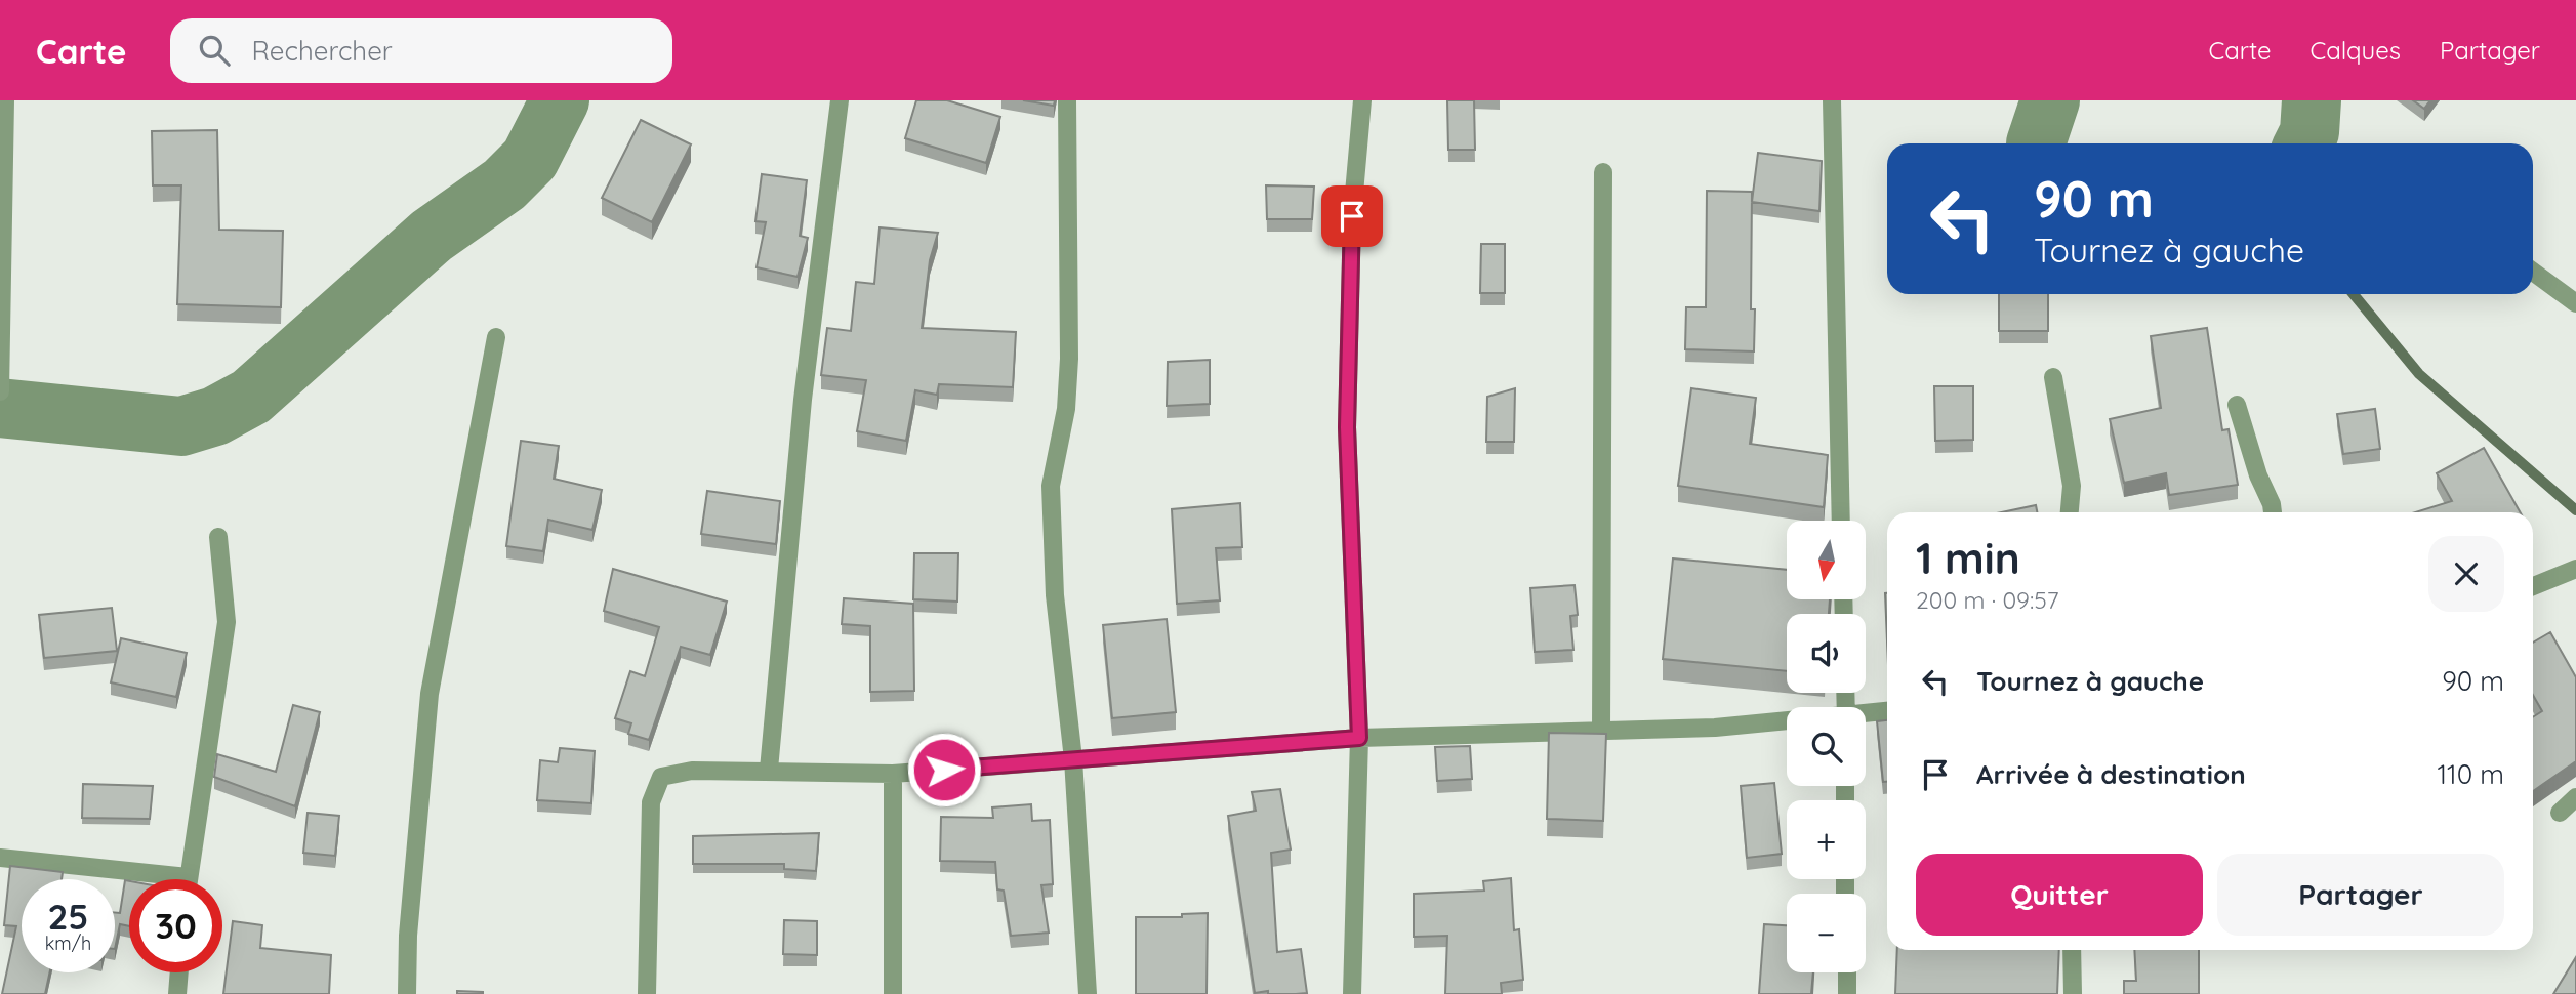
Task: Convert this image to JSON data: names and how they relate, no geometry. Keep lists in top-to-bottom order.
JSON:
{
  "north": "bottom",
  "page": {
    "header": "Carte",
    "search": "Rechercher",
    "nav": ["Carte", "Calques", "Partager"],
    "turn": ["90 m", "Tournez à gauche"],
    "heading": ["1 min", "200 m · 09:57"],
    "map_buttons": ["+", "−"],
    "list": [
      {
        "name": "Tournez à gauche",
        "value": "90 m"
      },
      {
        "name": "Arrivée à destination",
        "value": "110 m"
      }
    ],
    "buttons": ["Quitter", "Partager"],
    "speed": "25 km/h",
    "limit": "30"
  }
}
